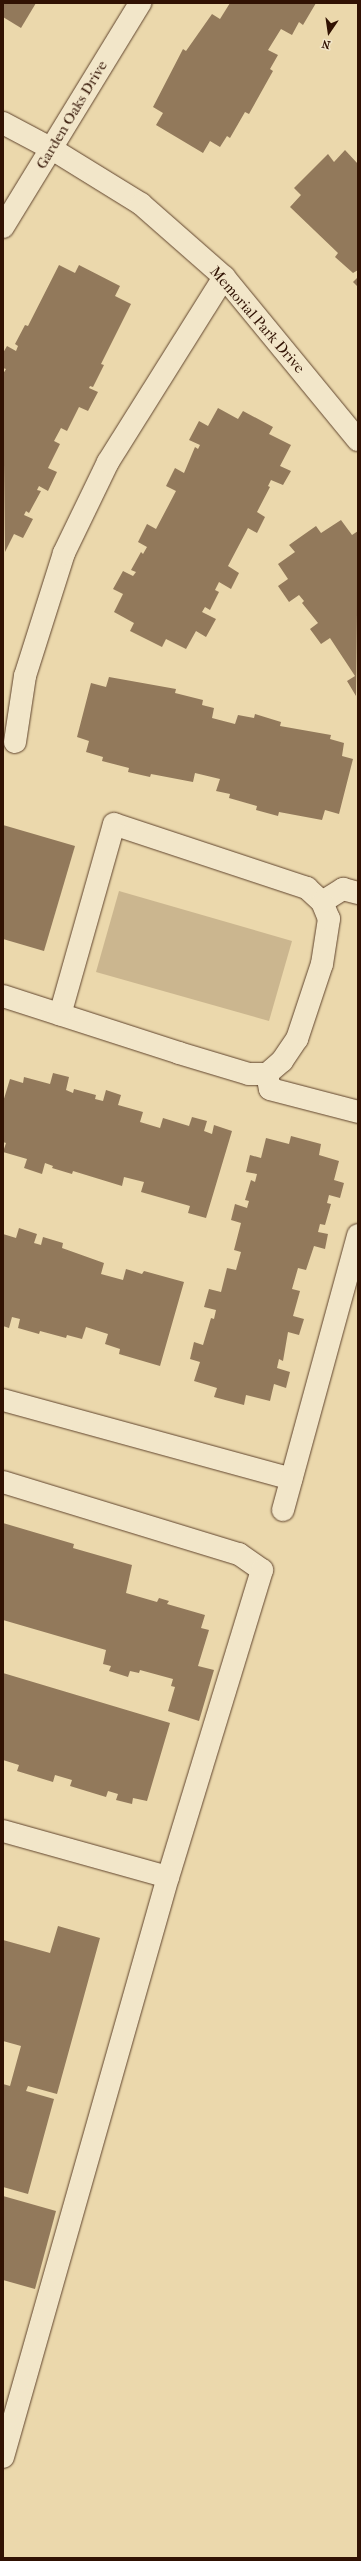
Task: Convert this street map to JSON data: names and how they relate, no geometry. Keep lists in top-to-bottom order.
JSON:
{
  "streets": {
    "street": ["Garden Oaks Drive", "Memorial Park Drive"]
  },
  "crossings": [
    ["Garden Oaks Drive", "Memorial Park Drive"]
  ],
  "north": "bottom"
}
